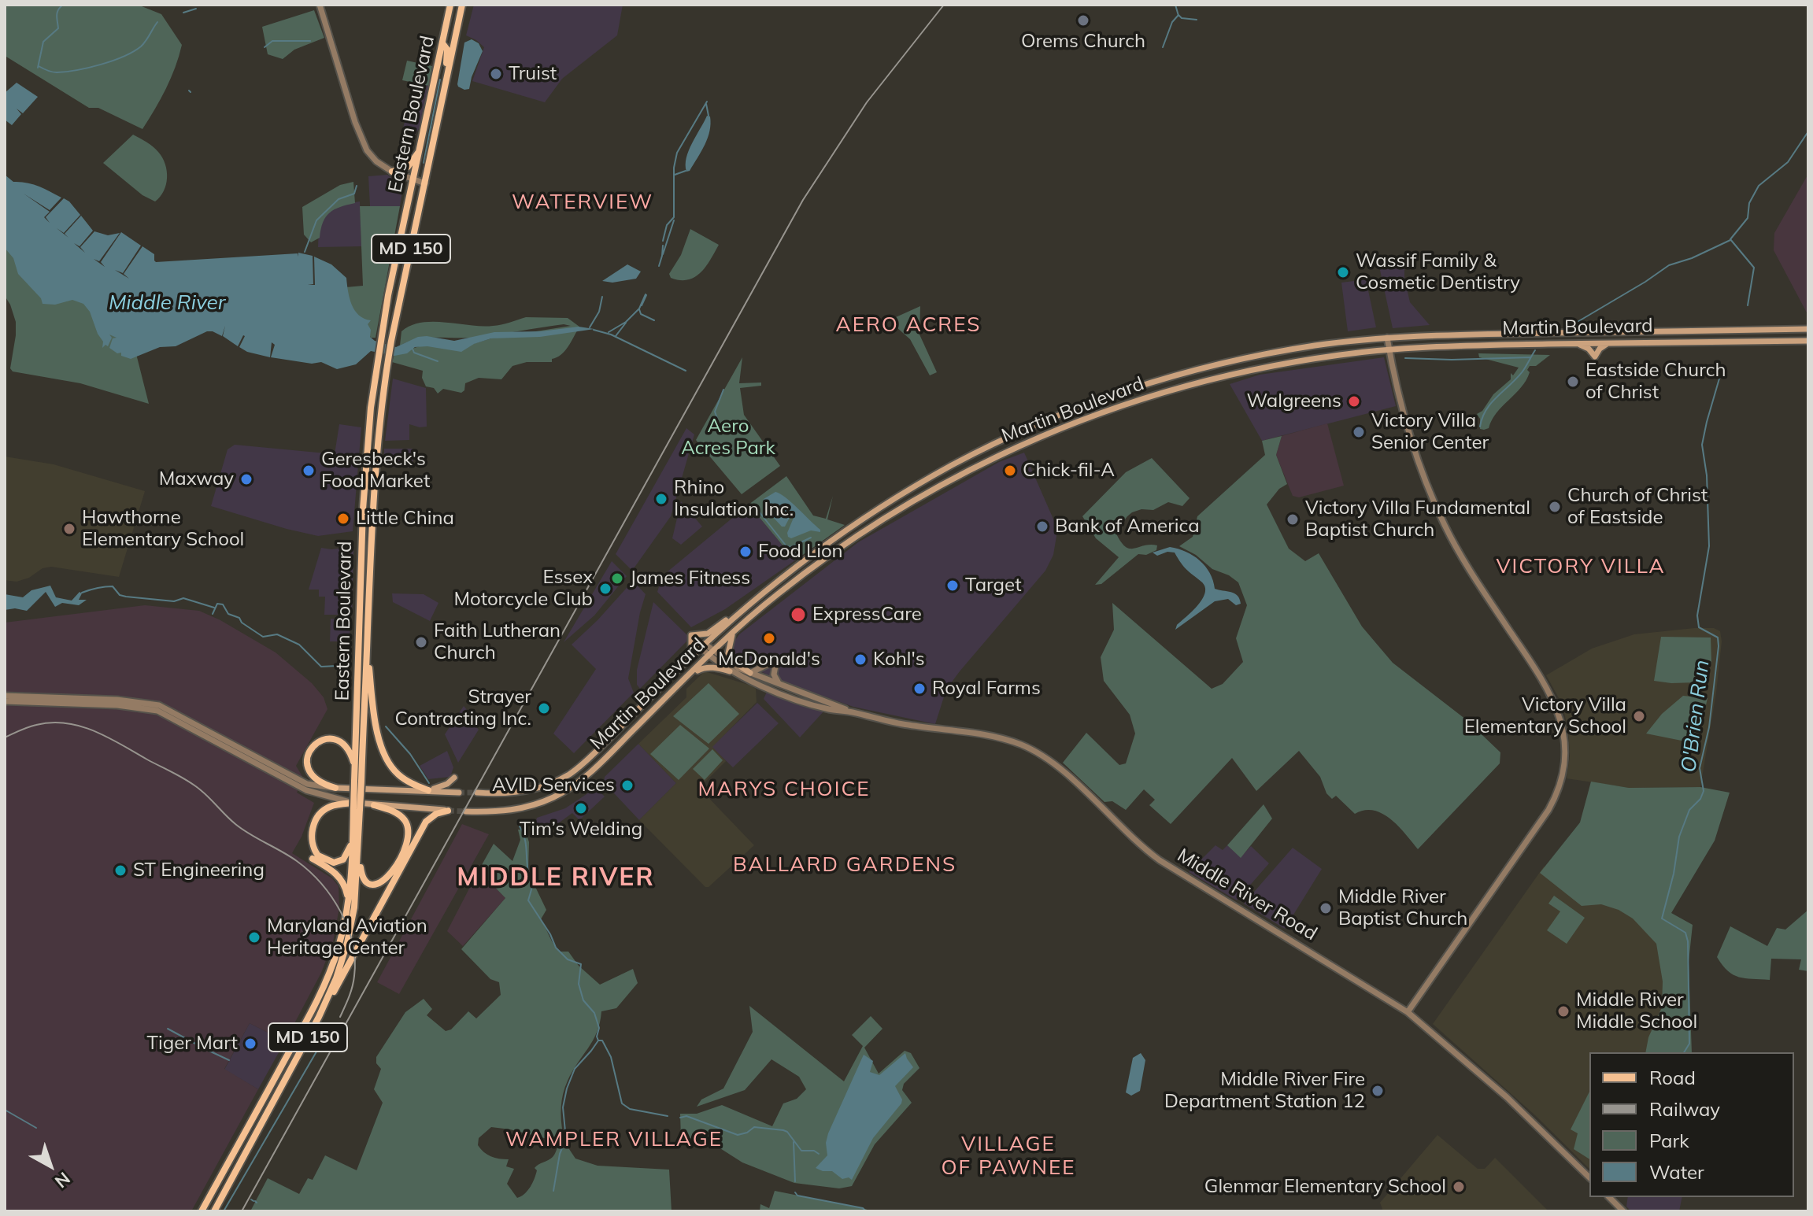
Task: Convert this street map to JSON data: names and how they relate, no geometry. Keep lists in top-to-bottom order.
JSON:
{
  "streets": {
    "main road": ["Eastern Boulevard", "MD 150", "Martin Boulevard"],
    "street": ["Middle River Road"]
  },
  "crossings": [
    ["Martin Boulevard", "Middle River Road"]
  ],
  "districts": [
    "WATERVIEW",
    "AERO ACRES",
    "VICTORY VILLA",
    "MARYS CHOICE",
    "BALLARD GARDENS",
    "MIDDLE RIVER",
    "WAMPLER VILLAGE",
    "VILLAGE OF PAWNEE"
  ],
  "water": ["Middle River", "O'Brien Run"],
  "parks": ["Aero Acres Park"],
  "places": [
    "Orems Church",
    "Truist",
    "Wassif Family & Cosmetic Dentistry",
    "Eastside Church of Christ",
    "Walgreens",
    "Victory Villa Senior Center",
    "Geresbeck's Food Market",
    "Chick-fil-A",
    "Maxway",
    "Rhino Insulation Inc.",
    "Church of Christ of Eastside",
    "Little China",
    "Victory Villa Fundamental Baptist Church",
    "Bank of America",
    "Hawthorne Elementary School",
    "Food Lion",
    "James Fitness",
    "Target",
    "Essex Motorcycle Club",
    "ExpressCare",
    "McDonald's",
    "Faith Lutheran Church",
    "Kohl's",
    "Royal Farms",
    "Strayer Contracting Inc.",
    "Victory Villa Elementary School",
    "AVID Services",
    "Tim’s Welding",
    "ST Engineering",
    "Middle River Baptist Church",
    "Maryland Aviation Heritage Center",
    "Middle River Middle School",
    "Tiger Mart",
    "Middle River Fire Department Station 12",
    "Glenmar Elementary School"
  ],
  "legend": [
    "Road",
    "Railway",
    "Park",
    "Water"
  ],
  "north": "bottom right"
}
